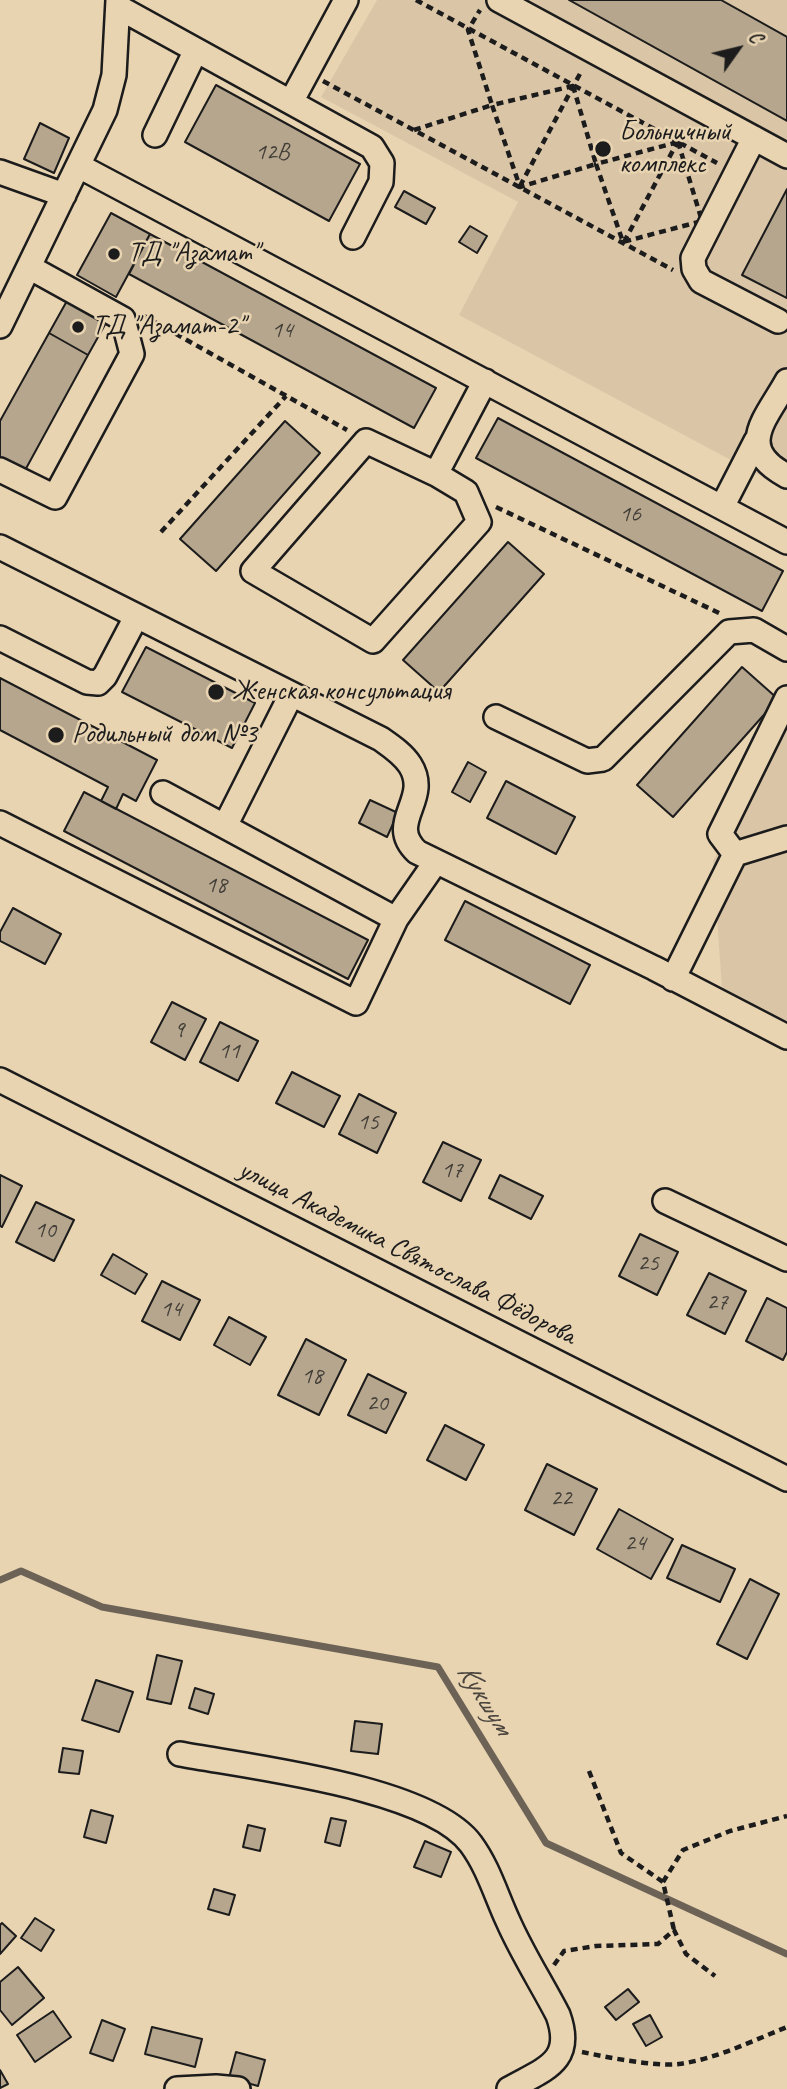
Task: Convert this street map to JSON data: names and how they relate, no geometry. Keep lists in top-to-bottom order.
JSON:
{
  "streets": {
    "street": ["улица Академика Святослава Фёдорова"]
  },
  "water": ["Кукшум"],
  "places": [
    "Больничный комплекс",
    "ТД \"Азамат\"",
    "ТД \"Азамат-2\"",
    "Женская консультация",
    "Родильный дом №3"
  ],
  "house_numbers": [
    "12В",
    "14",
    "16",
    "18",
    "9",
    "11",
    "15",
    "17",
    "10",
    "25",
    "27",
    "14",
    "18",
    "20",
    "22",
    "24"
  ],
  "north": "top right"
}
